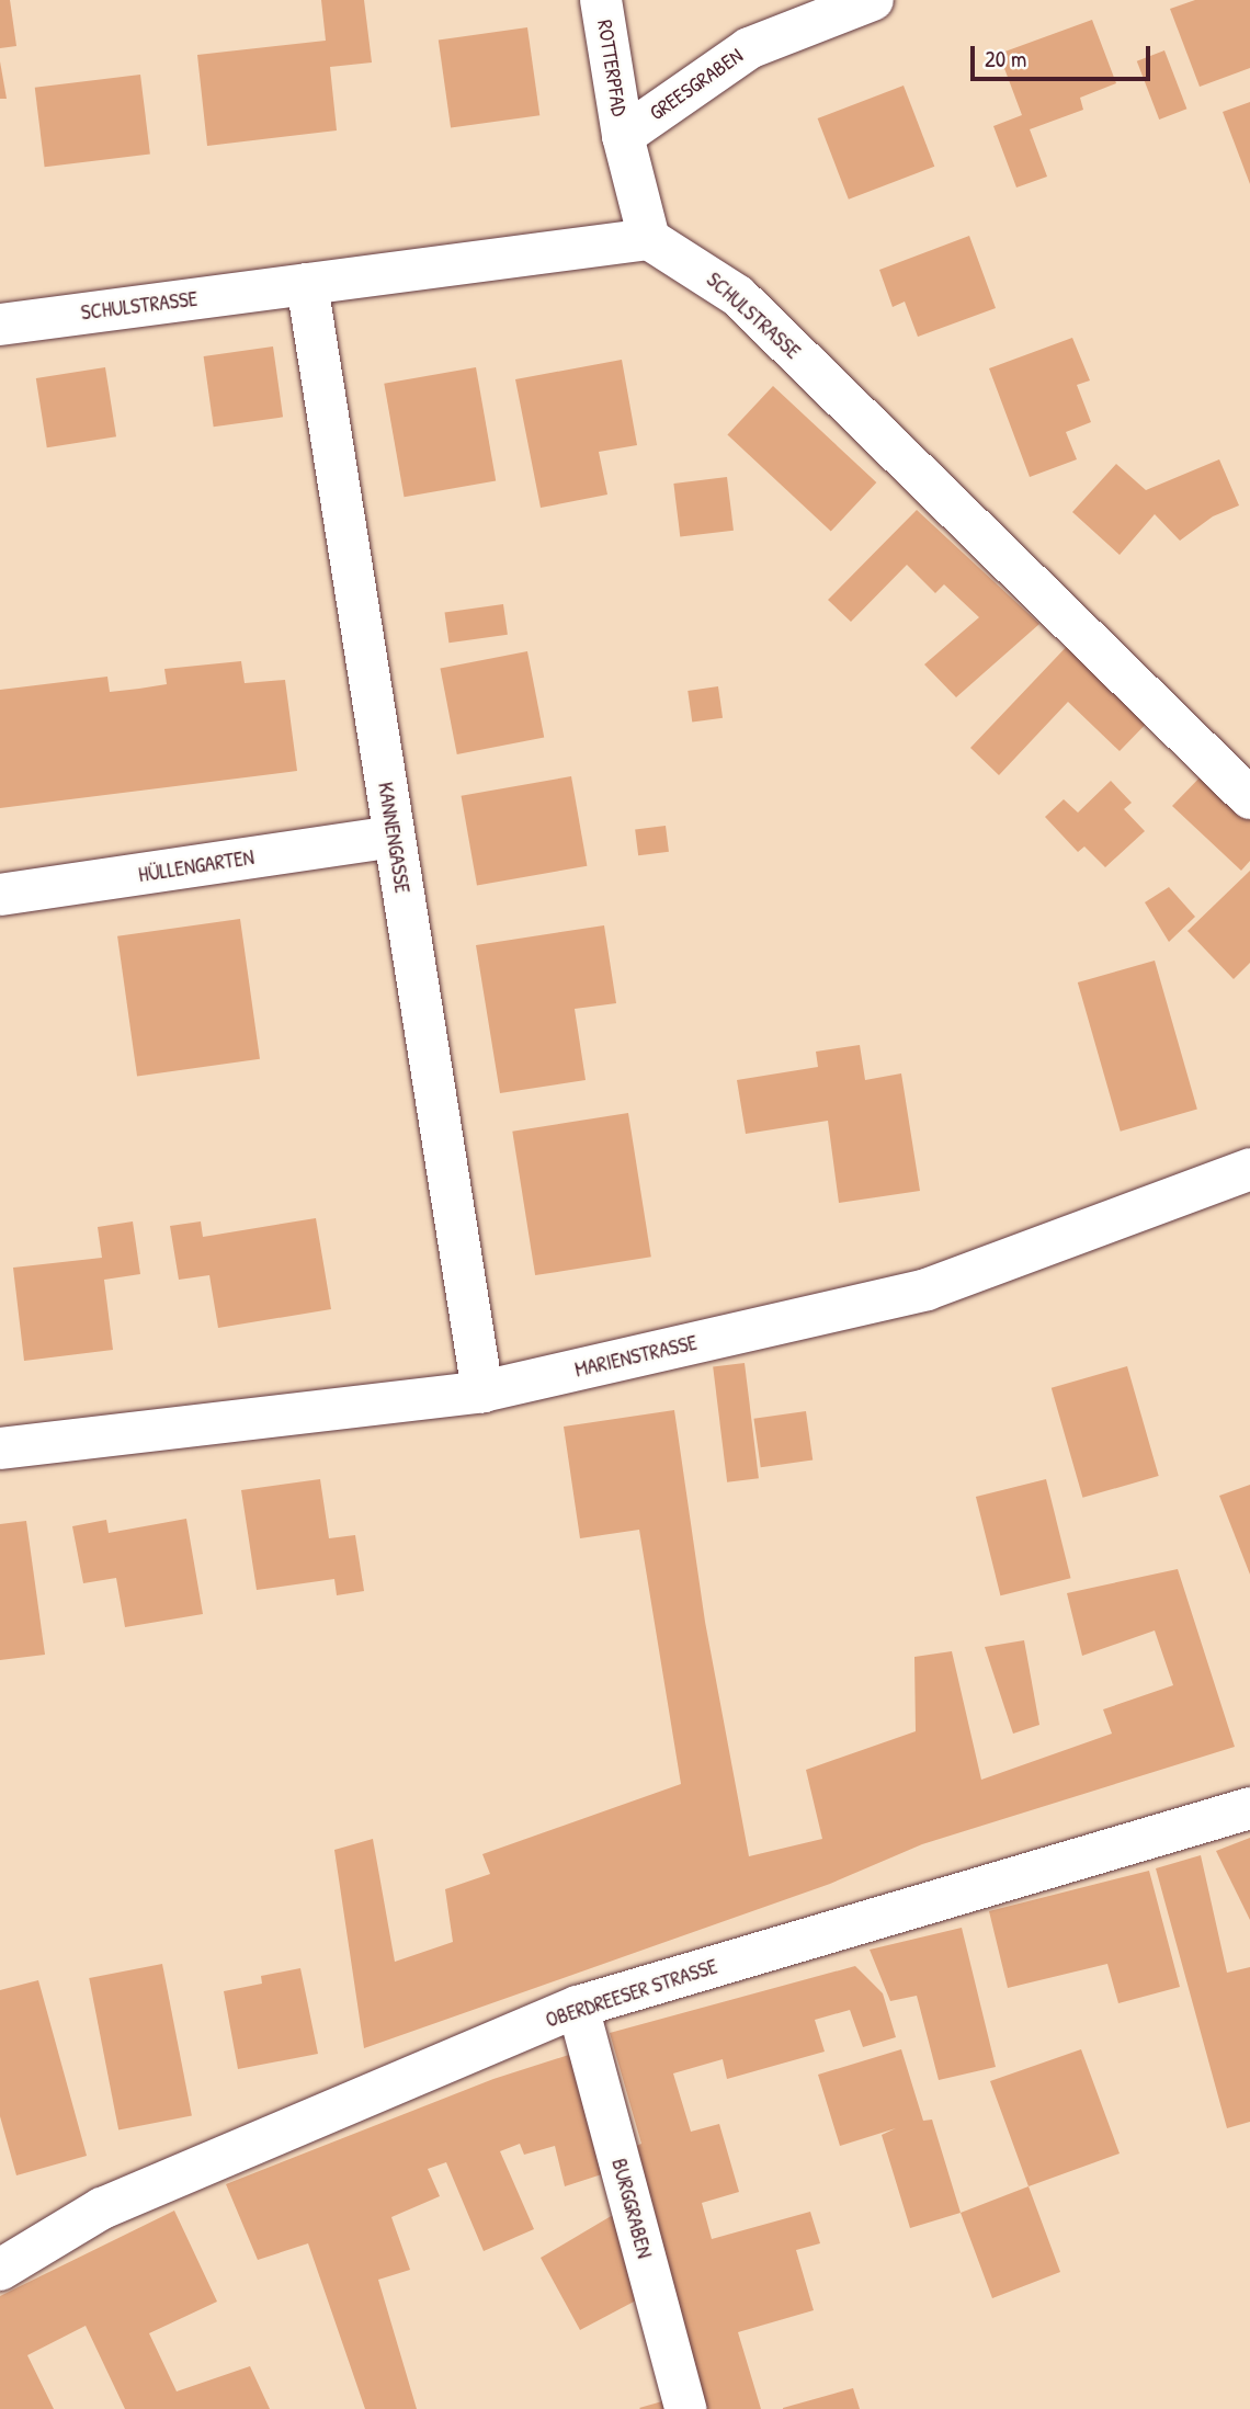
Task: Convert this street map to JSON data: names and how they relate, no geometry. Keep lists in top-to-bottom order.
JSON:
{
  "streets": {
    "street": [
      "ROTTERPFAD",
      "GREESGRABEN",
      "SCHULSTRASSE",
      "KANNENGASSE",
      "HÜLLENGARTEN",
      "MARIENSTRASSE",
      "OBERDREESER STRASSE",
      "BURGGRABEN"
    ]
  },
  "crossings": [
    ["ROTTERPFAD", "GREESGRABEN"],
    ["SCHULSTRASSE", "KANNENGASSE"],
    ["KANNENGASSE", "HÜLLENGARTEN"],
    ["KANNENGASSE", "MARIENSTRASSE"],
    ["OBERDREESER STRASSE", "BURGGRABEN"]
  ],
  "scale_bar": "20 m"
}
